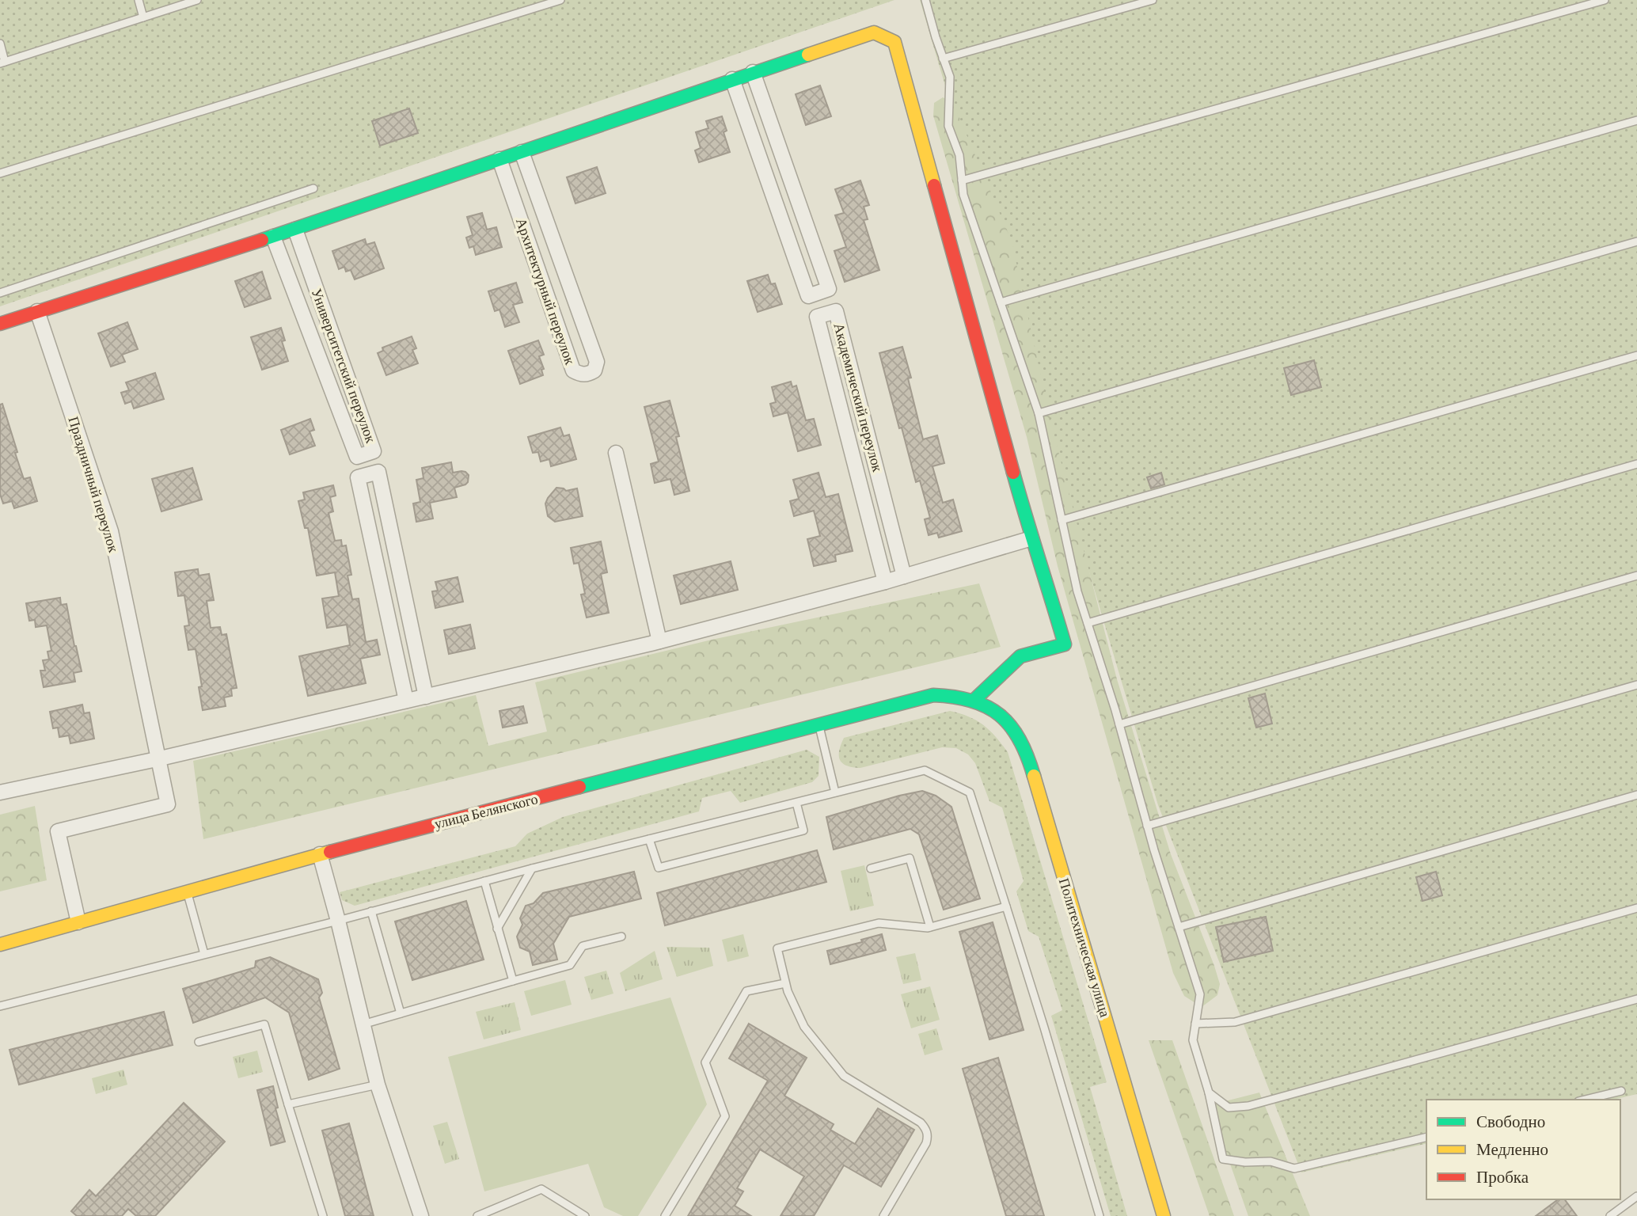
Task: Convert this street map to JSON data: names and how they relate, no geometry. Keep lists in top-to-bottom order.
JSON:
{
  "streets": {
    "street": [
      "Архитектурный переулок",
      "Университетский переулок",
      "Академический переулок",
      "Праздничный переулок",
      "улица Белянского",
      "Политехническая улица"
    ]
  },
  "crossings": [
    ["Праздничный переулок", "улица Белянского"],
    ["улица Белянского", "Политехническая улица"]
  ],
  "legend": ["Свободно", "Медленно", "Пробка"]
}
